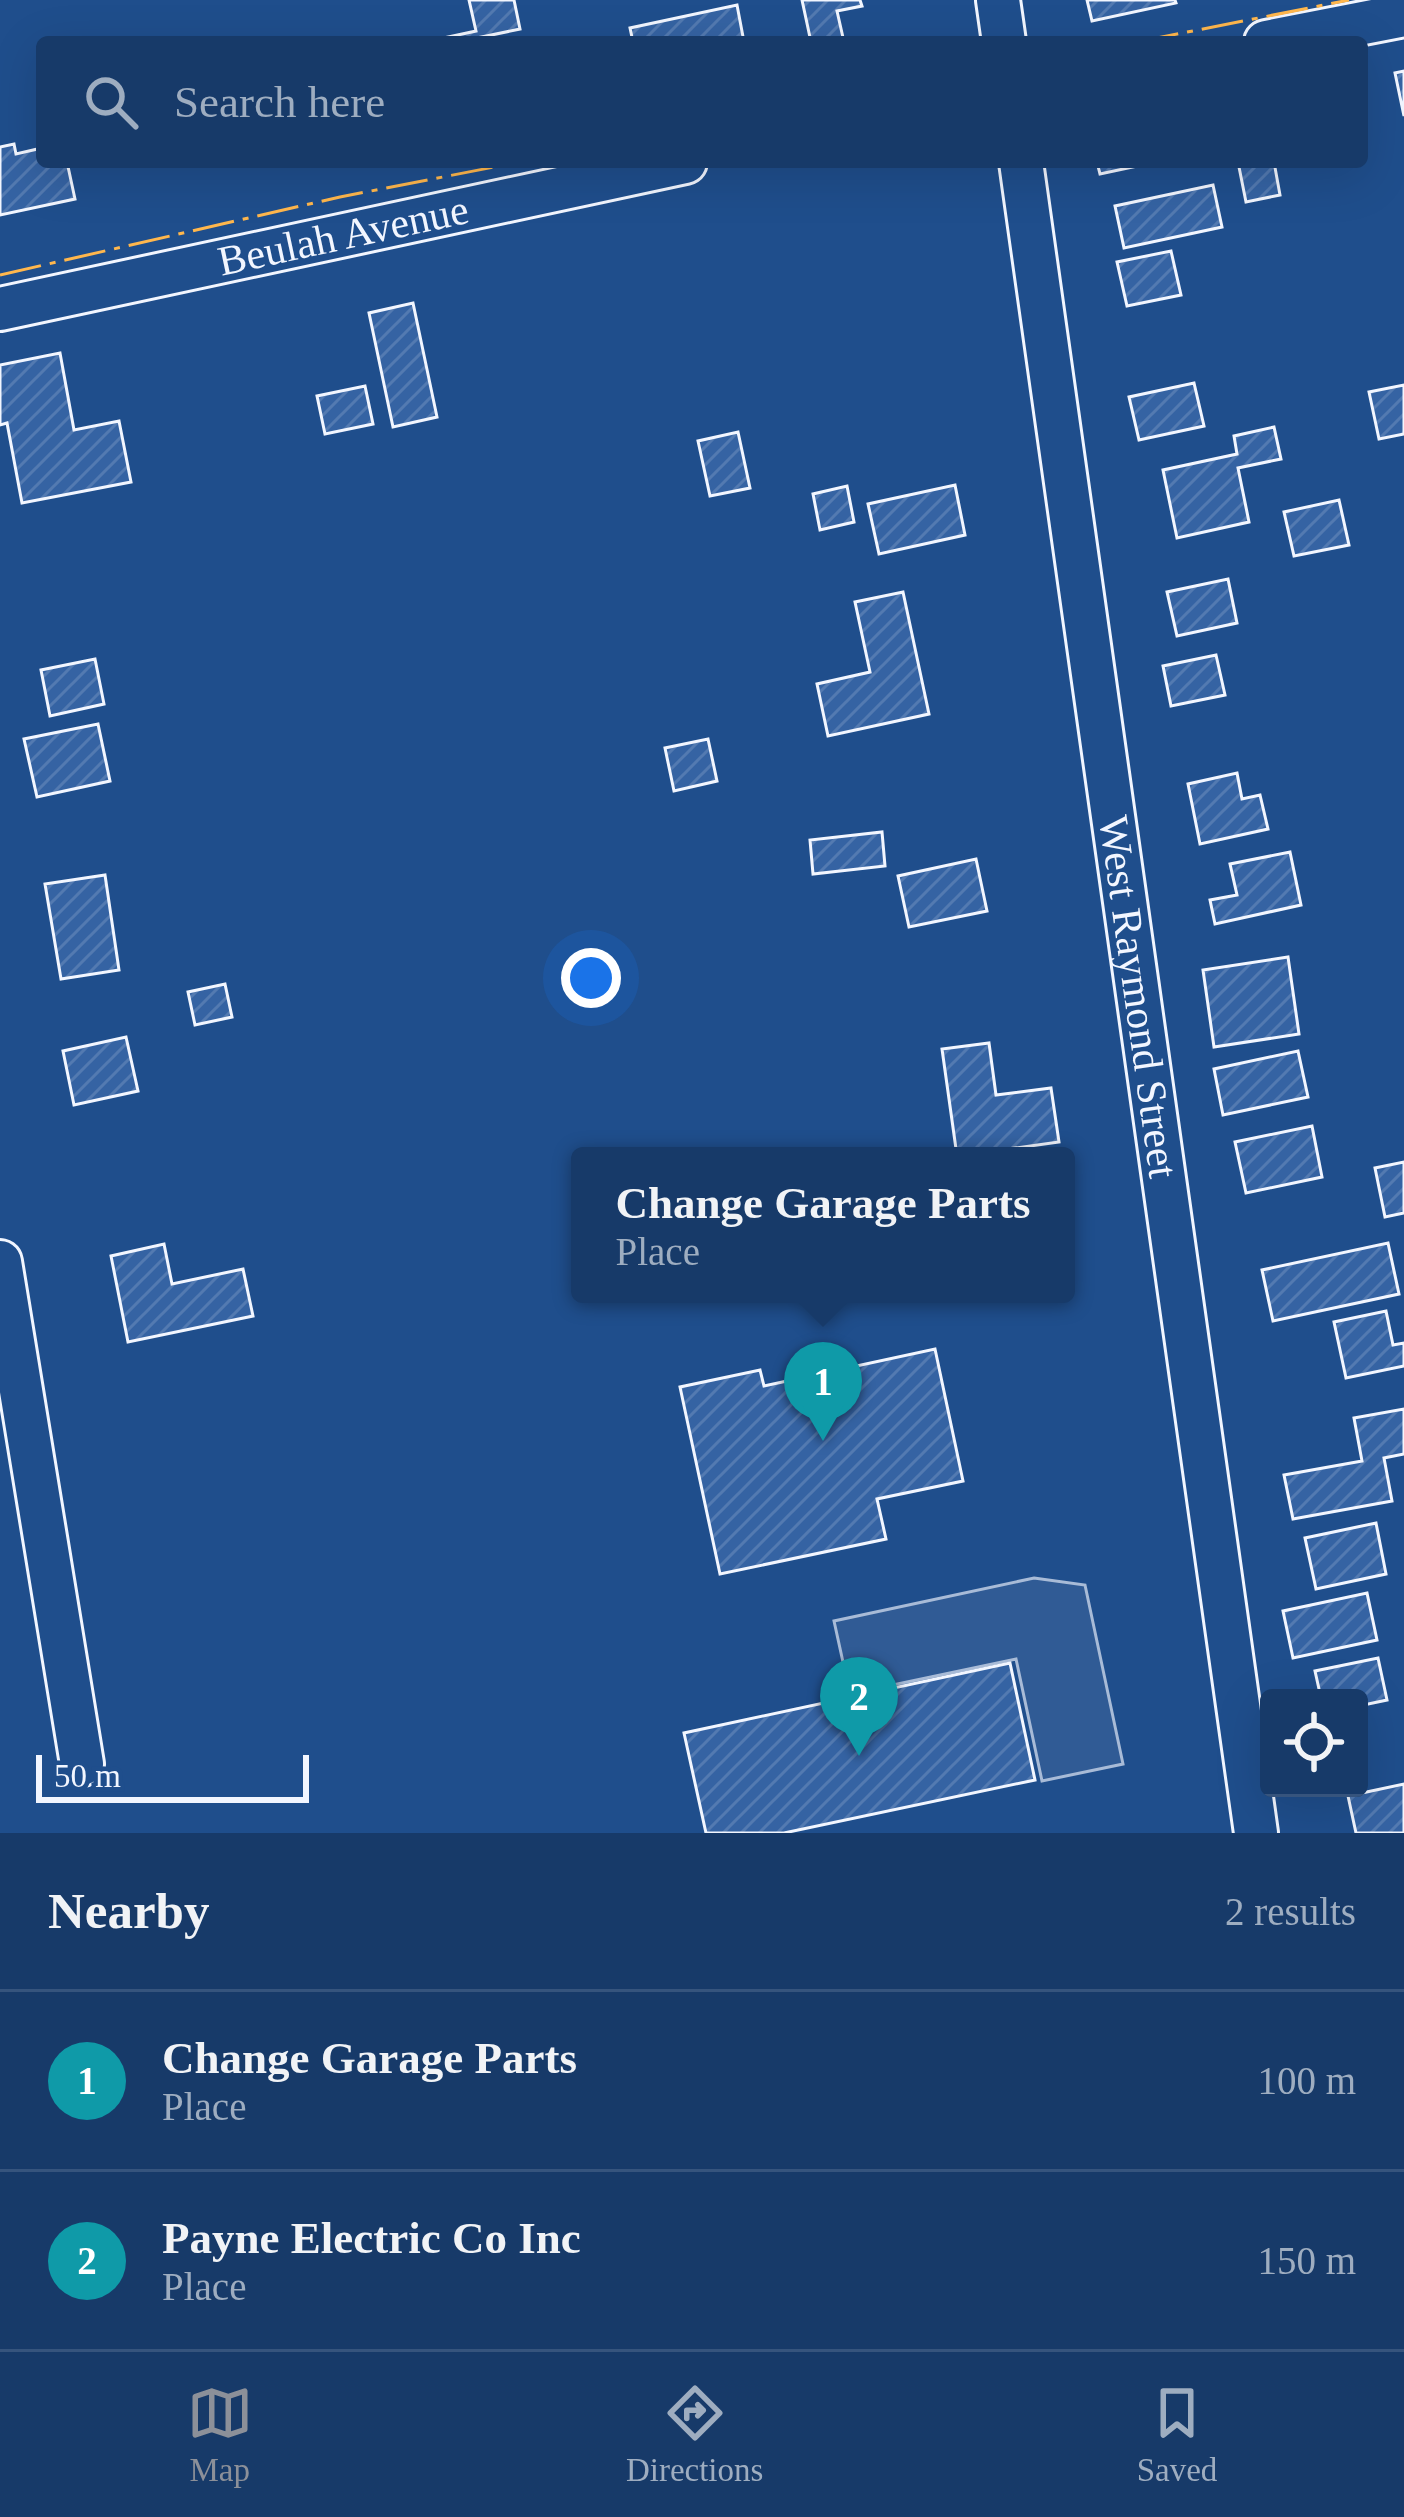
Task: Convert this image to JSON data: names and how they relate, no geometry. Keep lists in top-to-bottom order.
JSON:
{
  "streets": {
    "street": ["Beulah Avenue", "West Raymond Street"]
  },
  "scale_bar": "50 m",
  "page": {
    "search": "Search here",
    "popup": ["Change Garage Parts", "Place"],
    "pins": ["1", "2"],
    "scale": "50 m",
    "heading": ["Nearby", "2 results"],
    "list": [
      {
        "mark": "1",
        "name": "Change Garage Parts",
        "note": "Place",
        "value": "100 m"
      },
      {
        "mark": "2",
        "name": "Payne Electric Co Inc",
        "note": "Place",
        "value": "150 m"
      }
    ],
    "nav": ["Map", "Directions", "Saved"]
  }
}
